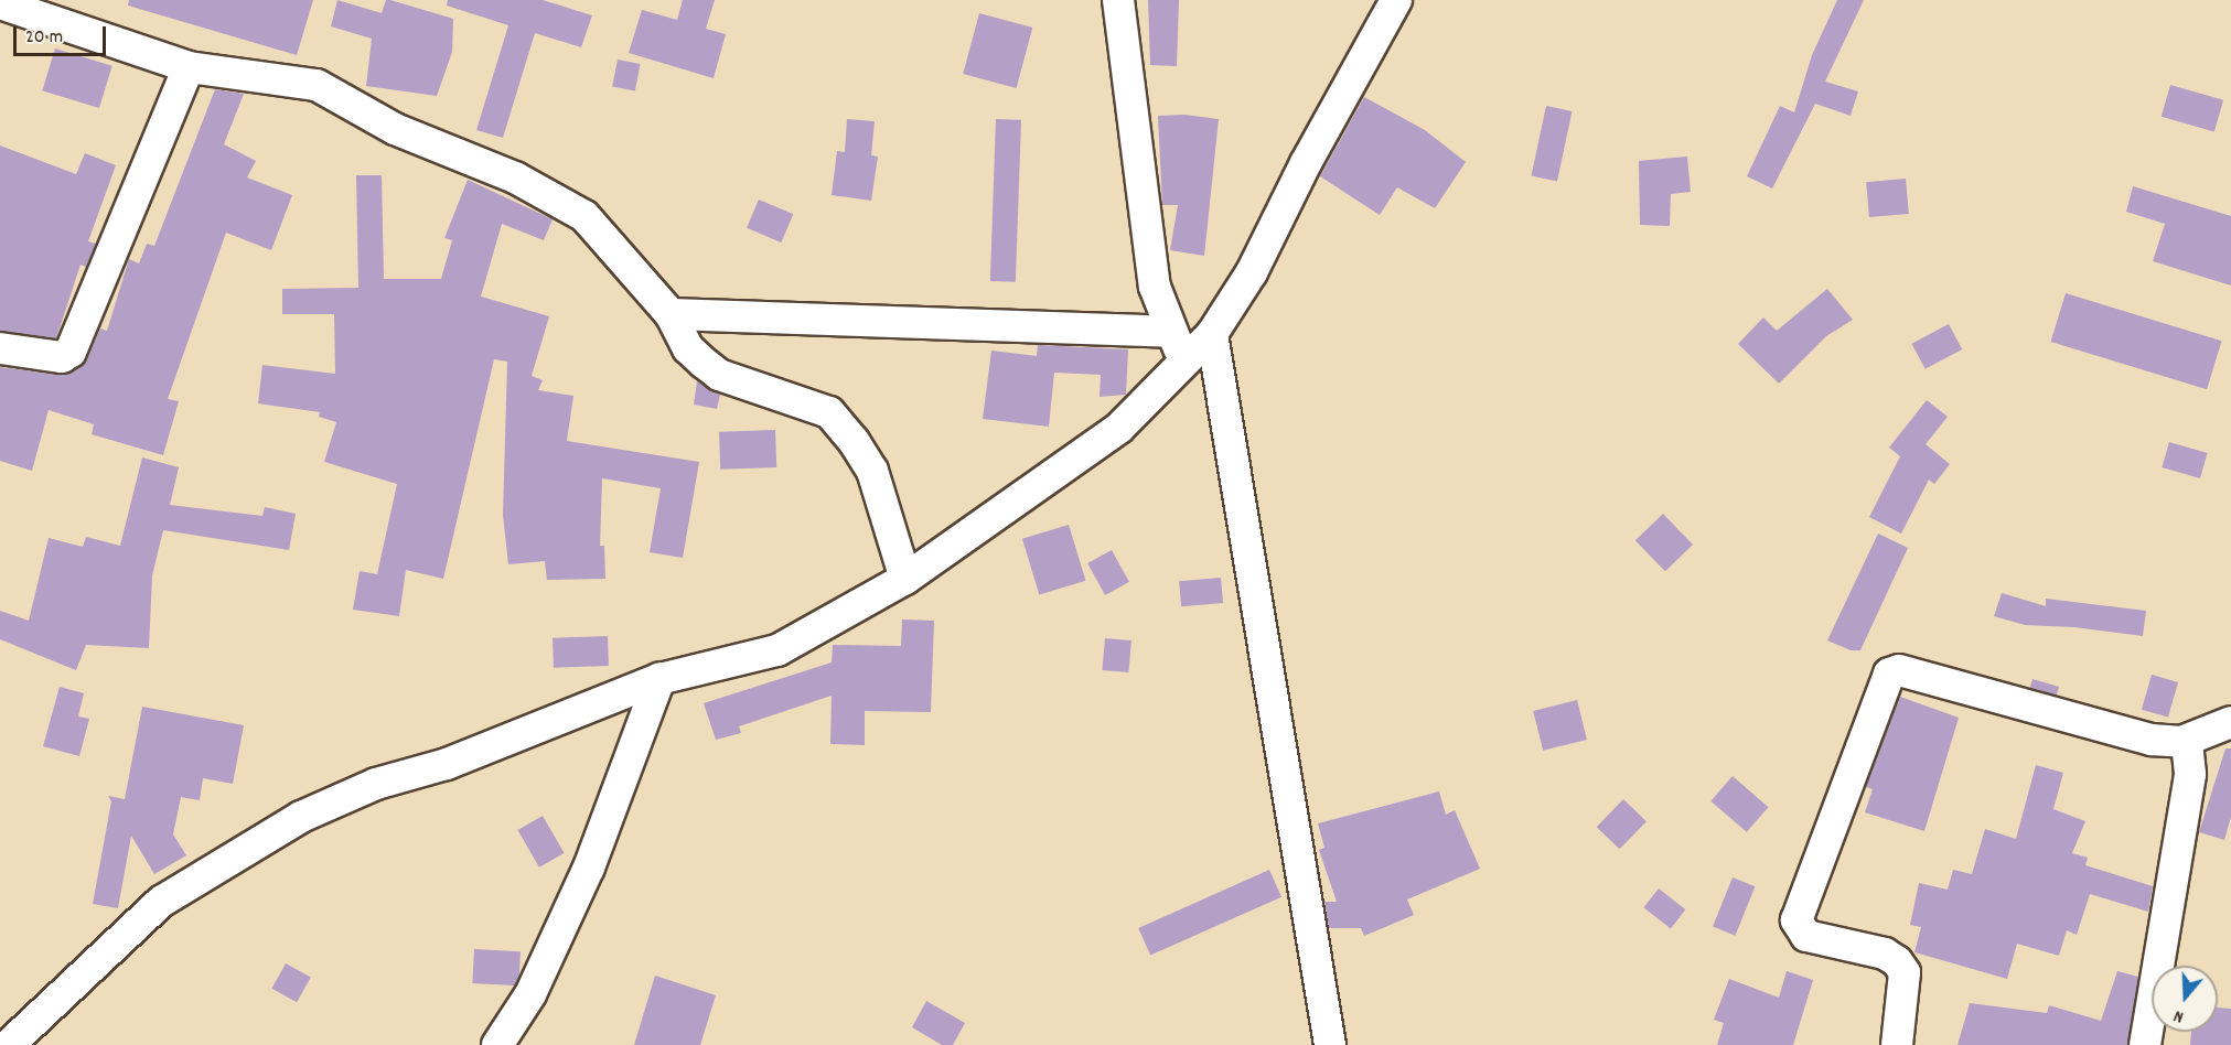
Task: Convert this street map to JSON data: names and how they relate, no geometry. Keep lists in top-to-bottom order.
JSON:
{
  "scale_bar": "20 m",
  "north": "bottom"
}
